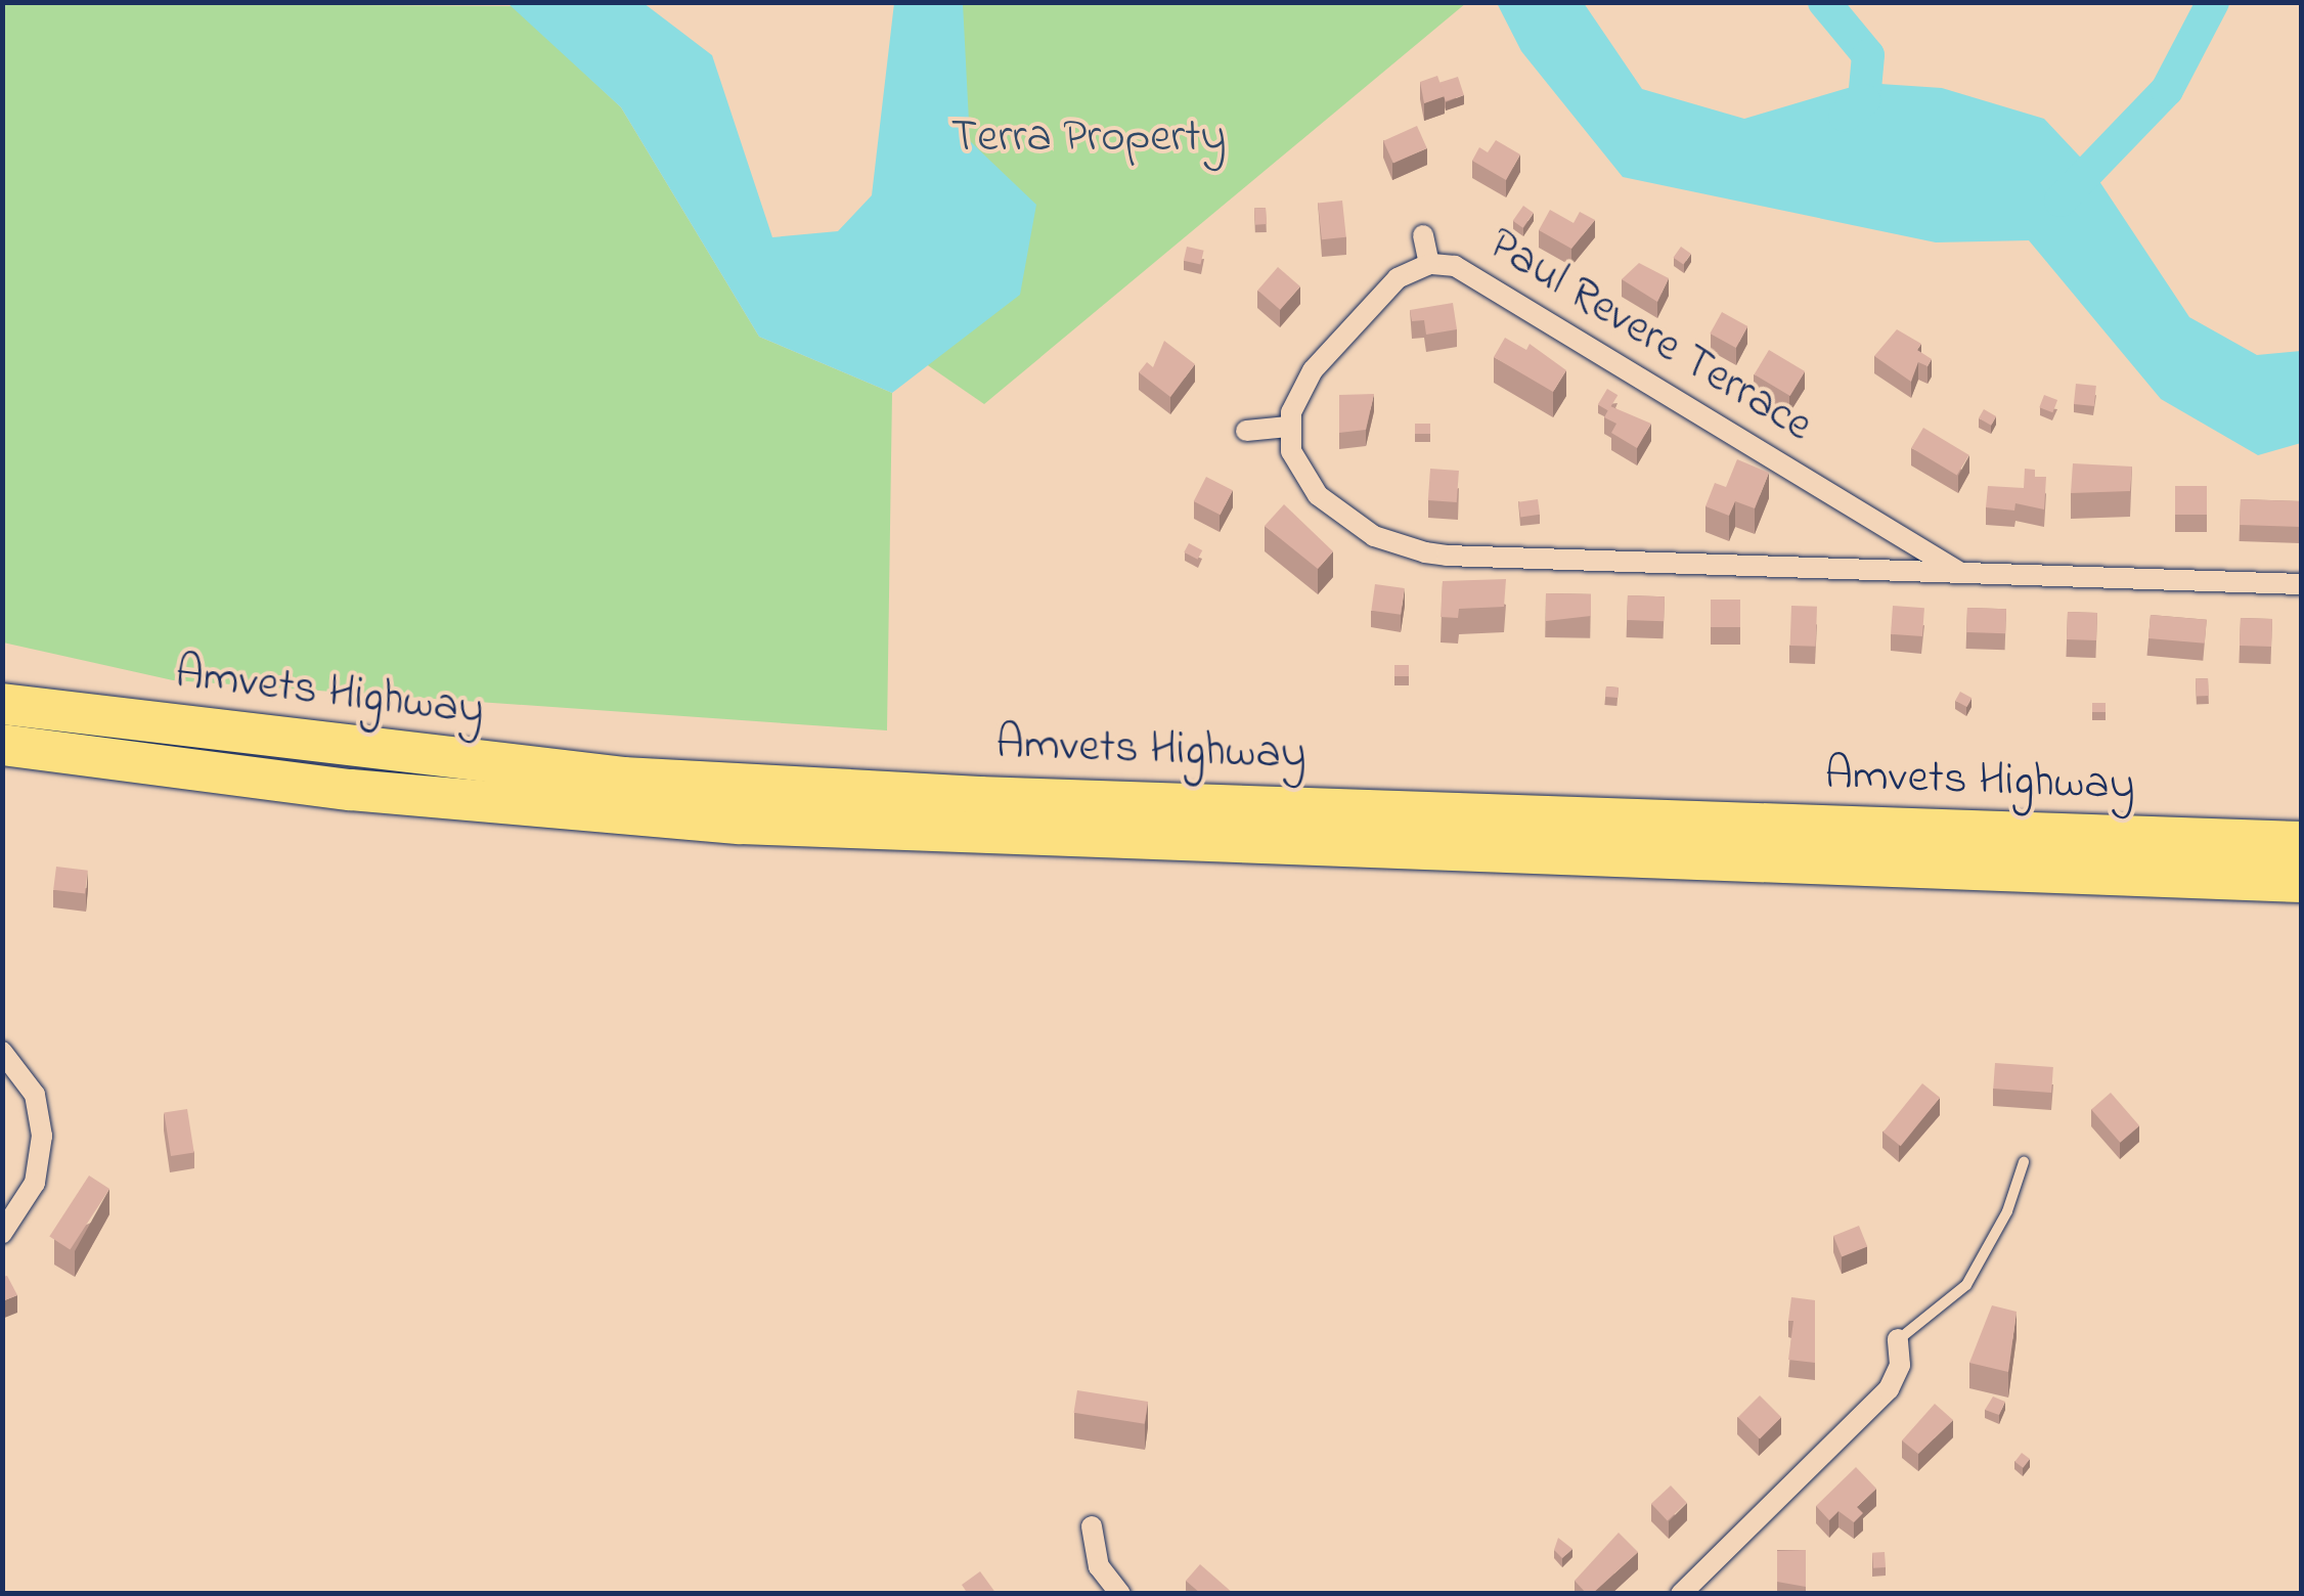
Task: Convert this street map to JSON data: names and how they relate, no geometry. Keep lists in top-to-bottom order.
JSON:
{
  "streets": {
    "highway": ["Amvets Highway"],
    "street": ["Paul Revere Terrace"]
  },
  "parks": ["Terra Property"]
}
